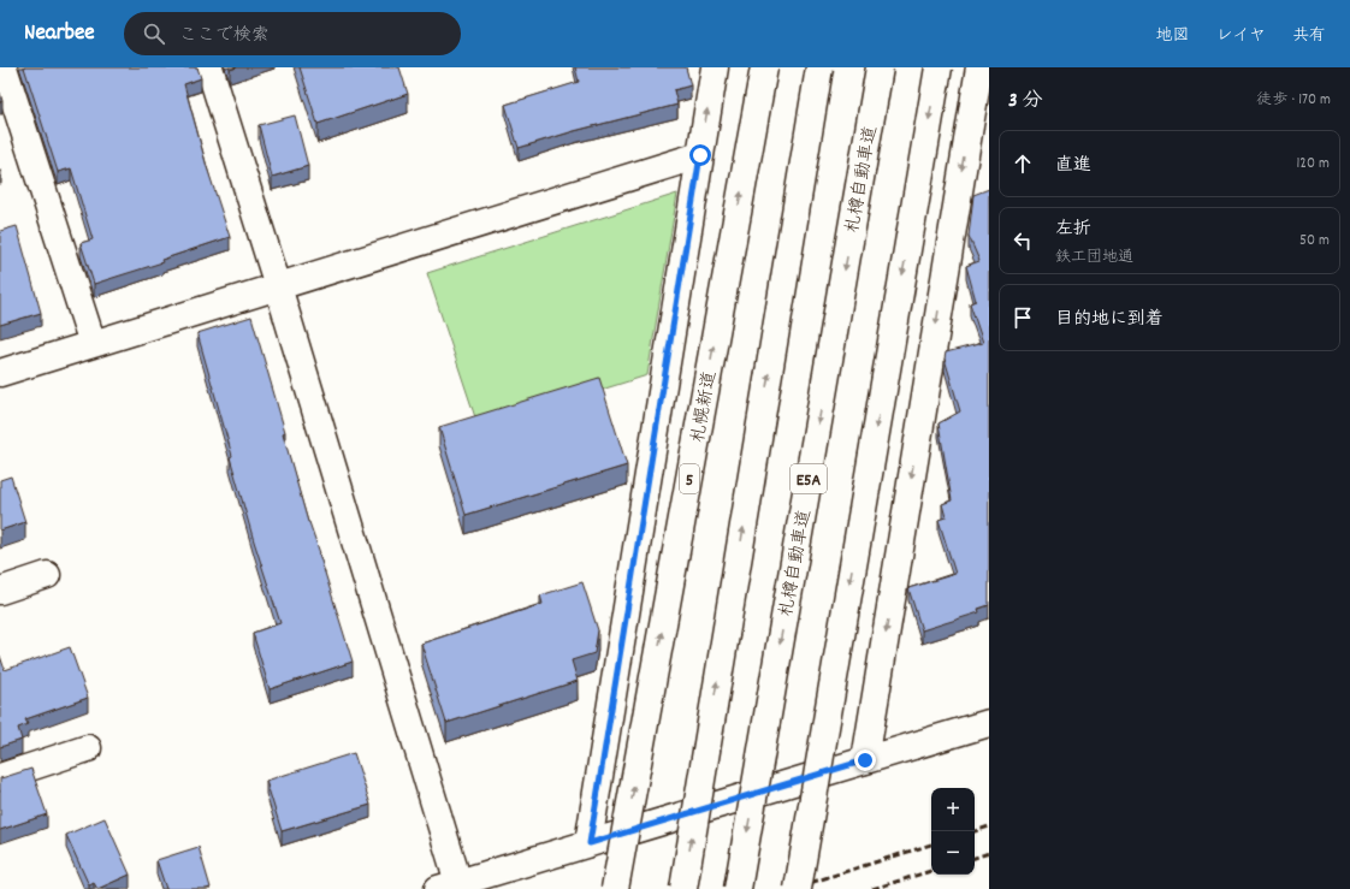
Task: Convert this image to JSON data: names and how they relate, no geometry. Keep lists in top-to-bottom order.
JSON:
{
  "streets": {
    "main road": [
      "札樽自動車道",
      "札幌新道",
      "5",
      "E5A"
    ]
  },
  "page": {
    "header": "Nearbee",
    "search": "ここで検索",
    "nav": ["地図", "レイヤ", "共有"],
    "heading": ["3 分", "徒歩 · 170 m"],
    "list": [
      ["直進", "120 m"],
      ["左折", "鉄工団地通", "50 m"],
      "目的地に到着"
    ],
    "map_buttons": ["+", "−"]
  }
}
